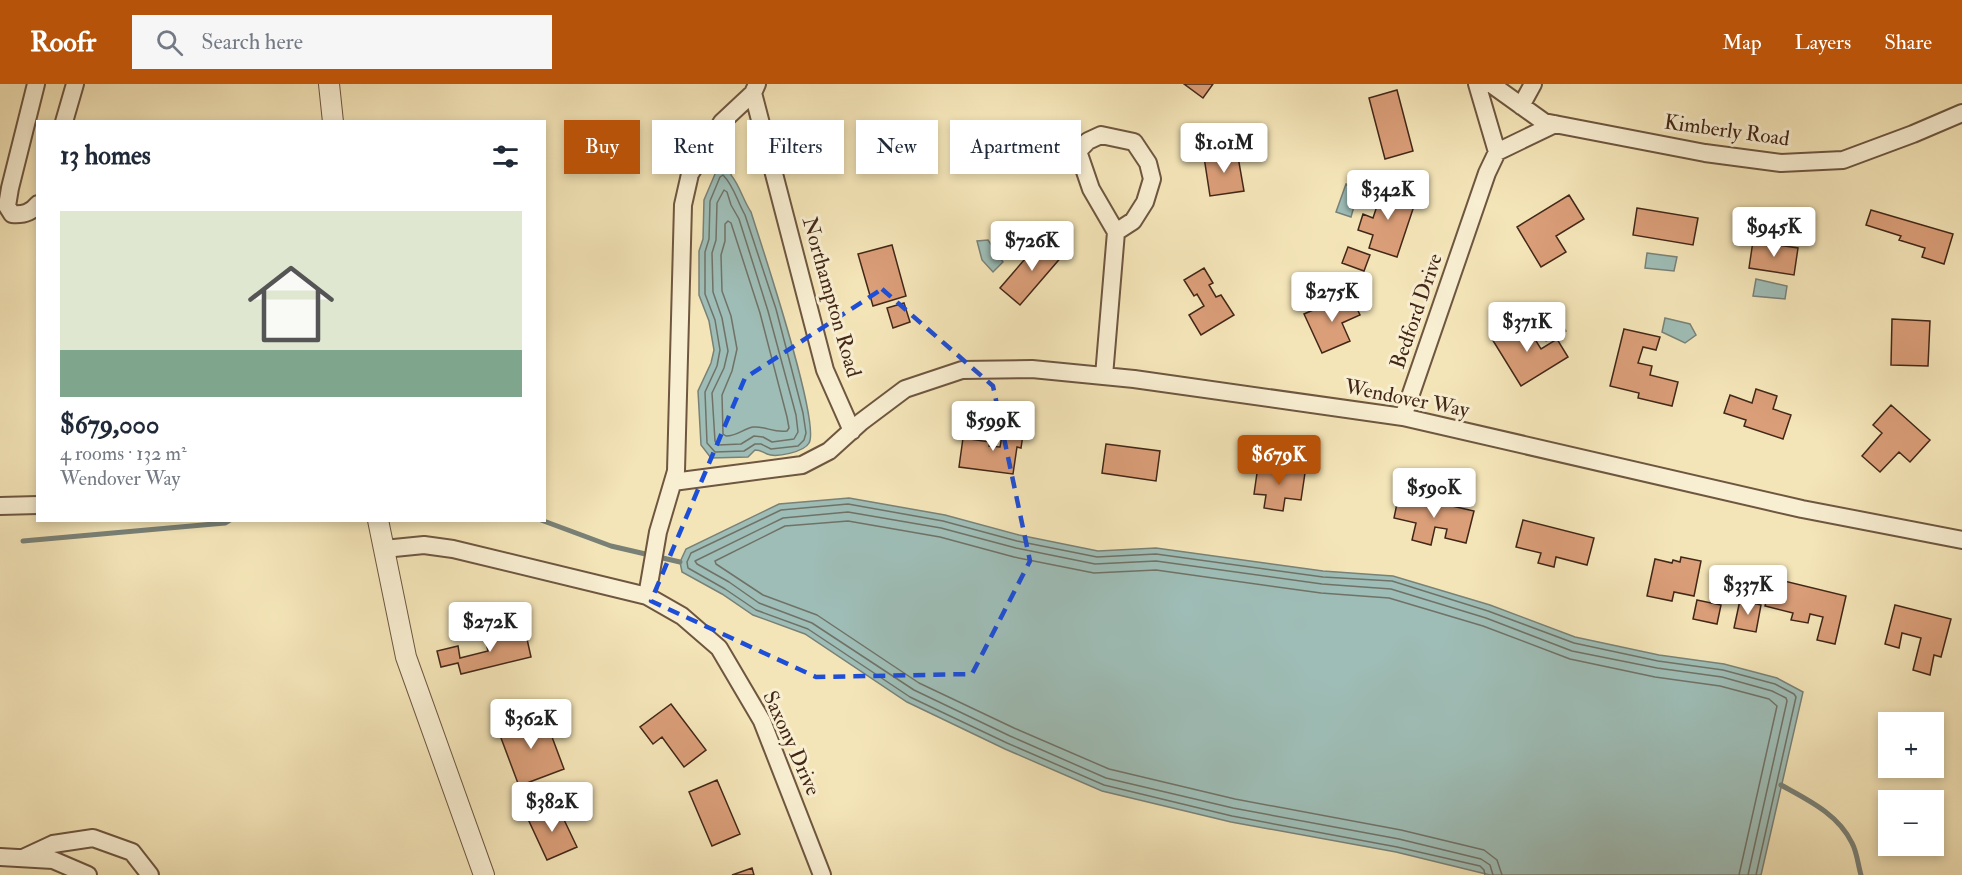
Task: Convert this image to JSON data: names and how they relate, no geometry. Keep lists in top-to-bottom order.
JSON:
{
  "streets": {
    "street": [
      "Kimberly Road",
      "Northampton Road",
      "Bedford Drive",
      "Wendover Way",
      "Saxony Drive"
    ]
  },
  "crossings": [
    ["Northampton Road", "Wendover Way"],
    ["Northampton Road", "Saxony Drive"],
    ["Bedford Drive", "Wendover Way"]
  ],
  "page": {
    "header": "Roofr",
    "search": "Search here",
    "nav": ["Map", "Layers", "Share"],
    "chip": [
      "Buy",
      "Rent",
      "Filters",
      "New",
      "Apartment"
    ],
    "heading": "13 homes",
    "price": [
      "$1.01M",
      "$342K",
      "$945K",
      "$726K",
      "$275K",
      "$371K",
      "$599K",
      "$679K",
      "$590K",
      "$337K",
      "$272K",
      "$362K",
      "$382K"
    ],
    "list": [
      {
        "name": "$679,000",
        "note": "4 rooms · 132 m² · Wendover Way"
      }
    ],
    "map_buttons": ["+", "−"]
  }
}
